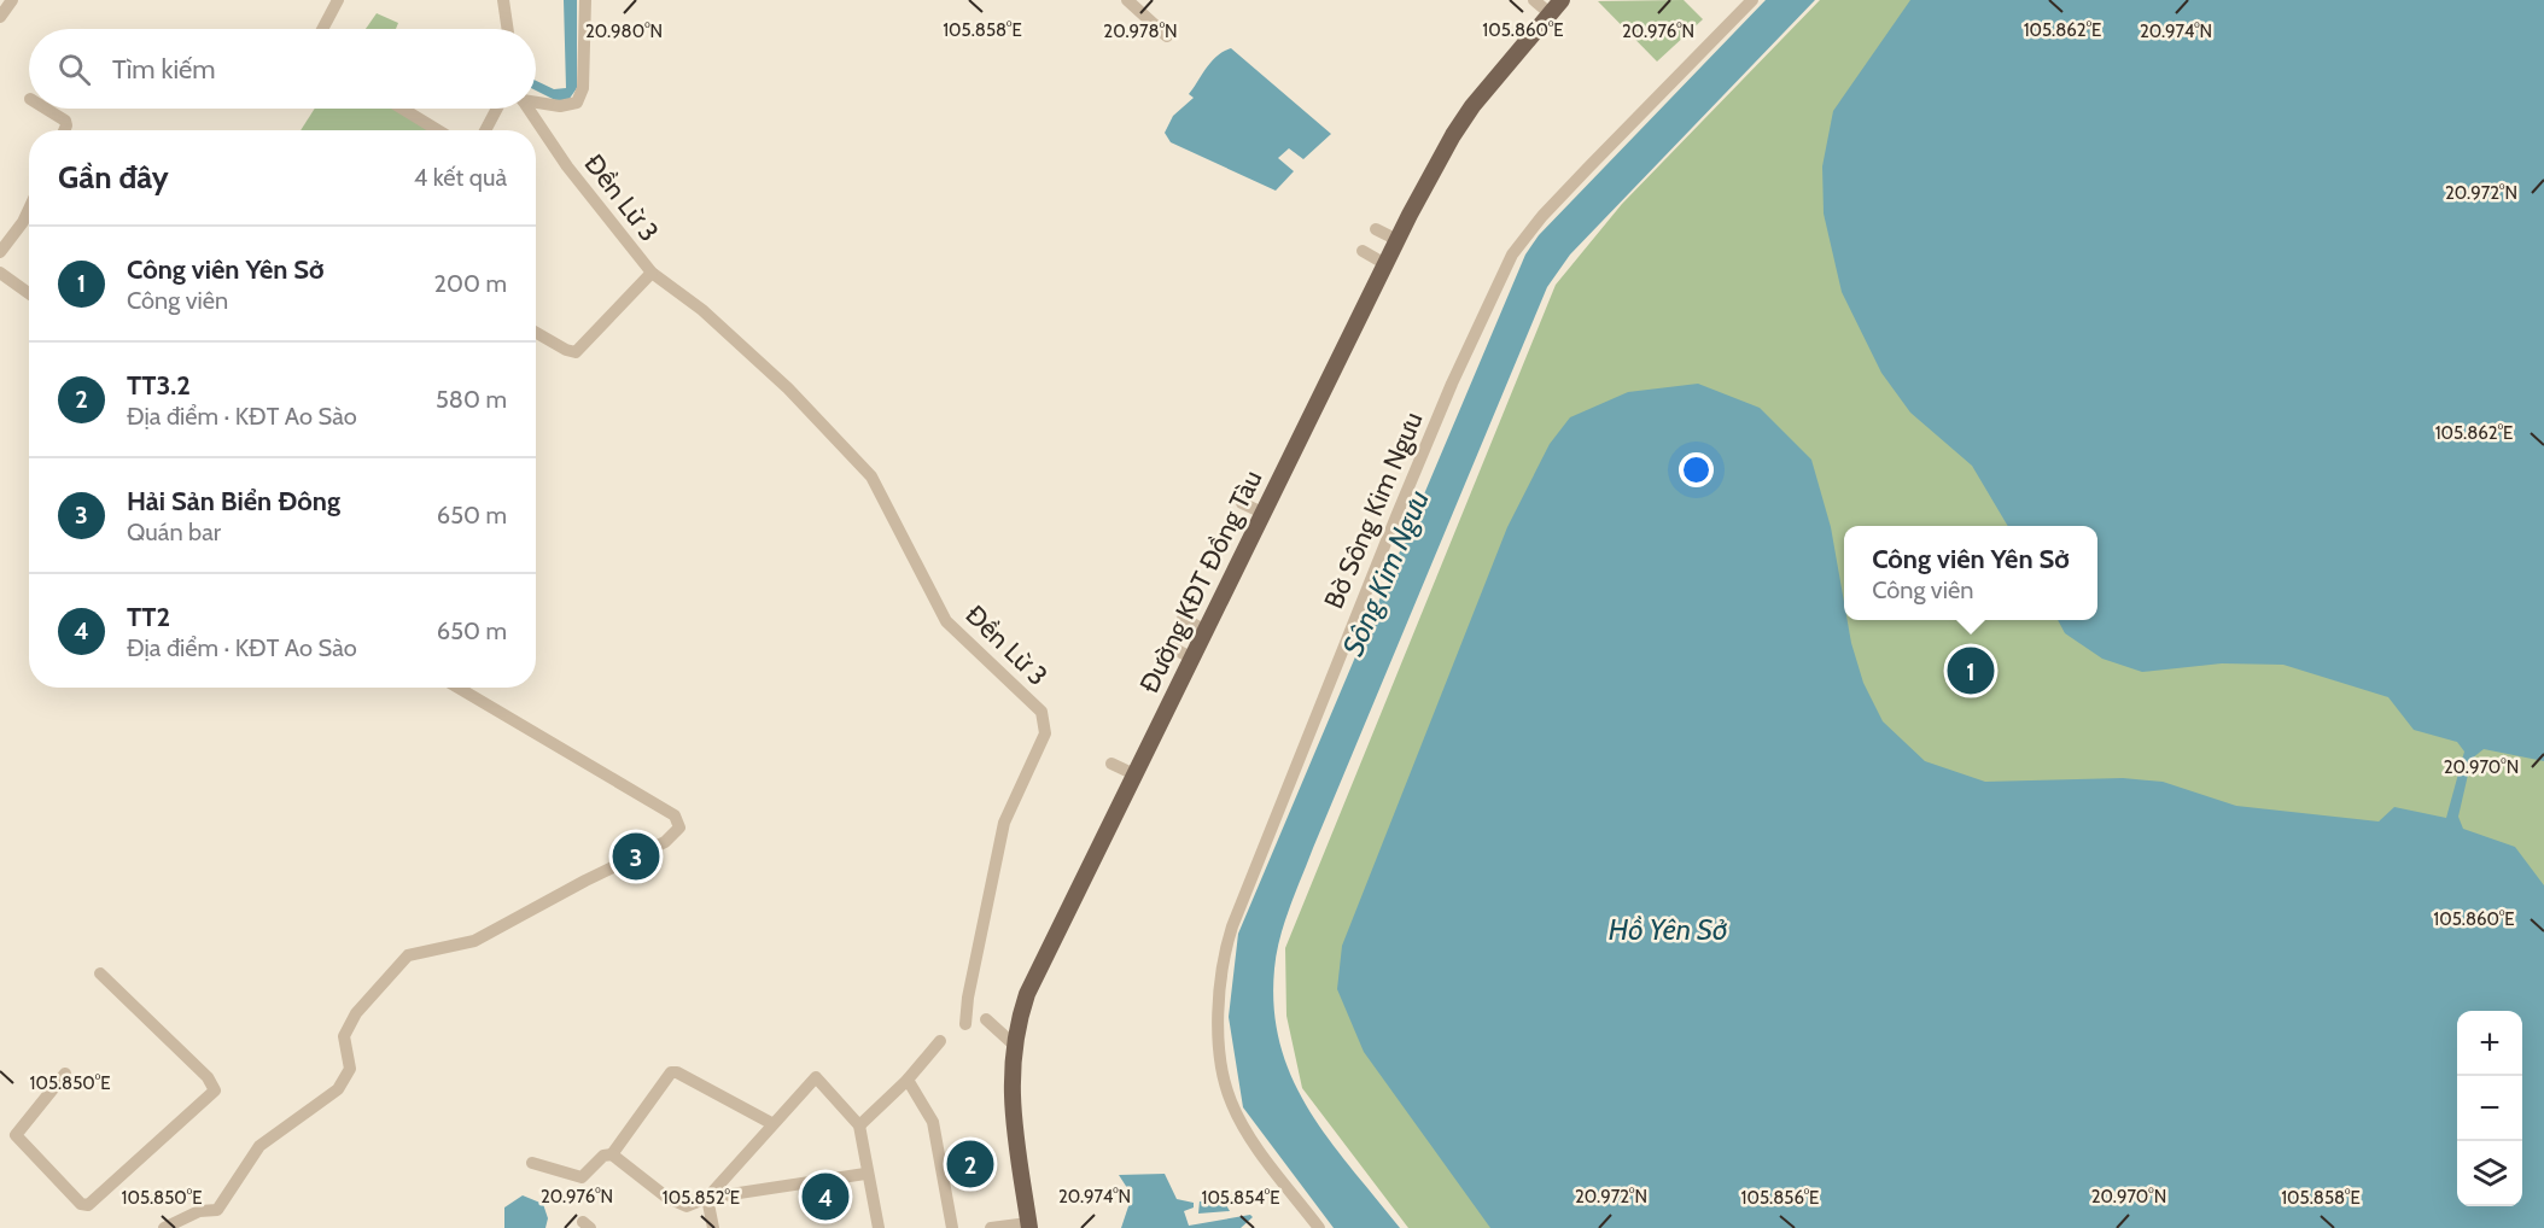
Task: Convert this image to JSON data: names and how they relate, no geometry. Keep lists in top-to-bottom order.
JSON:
{
  "streets": {
    "main road": ["Đường KĐT Đồng Tàu"],
    "street": ["Đền Lừ 3", "Bờ Sông Kim Ngưu"]
  },
  "water": ["Sông Kim Ngưu", "Hồ Yên Sở"],
  "page": {
    "search": "Tìm kiếm",
    "heading": ["Gần đây", "4 kết quả"],
    "list": [
      {
        "mark": "1",
        "name": "Công viên Yên Sở",
        "note": "Công viên",
        "value": "200 m"
      },
      {
        "mark": "2",
        "name": "TT3.2",
        "note": "Địa điểm · KĐT Ao Sào",
        "value": "580 m"
      },
      {
        "mark": "3",
        "name": "Hải Sản Biển Đông",
        "note": "Quán bar",
        "value": "650 m"
      },
      {
        "mark": "4",
        "name": "TT2",
        "note": "Địa điểm · KĐT Ao Sào",
        "value": "650 m"
      }
    ],
    "popup": ["Công viên Yên Sở", "Công viên"],
    "pins": [
      "1",
      "3",
      "2",
      "4"
    ],
    "map_buttons": ["+", "−"]
  },
  "coordinates": [
    "105.858°E",
    "105.860°E",
    "105.862°E",
    "20.980°N",
    "20.978°N",
    "20.976°N",
    "20.974°N",
    "20.972°N",
    "20.970°N",
    "105.850°E",
    "105.852°E",
    "105.854°E",
    "105.856°E"
  ]
}
